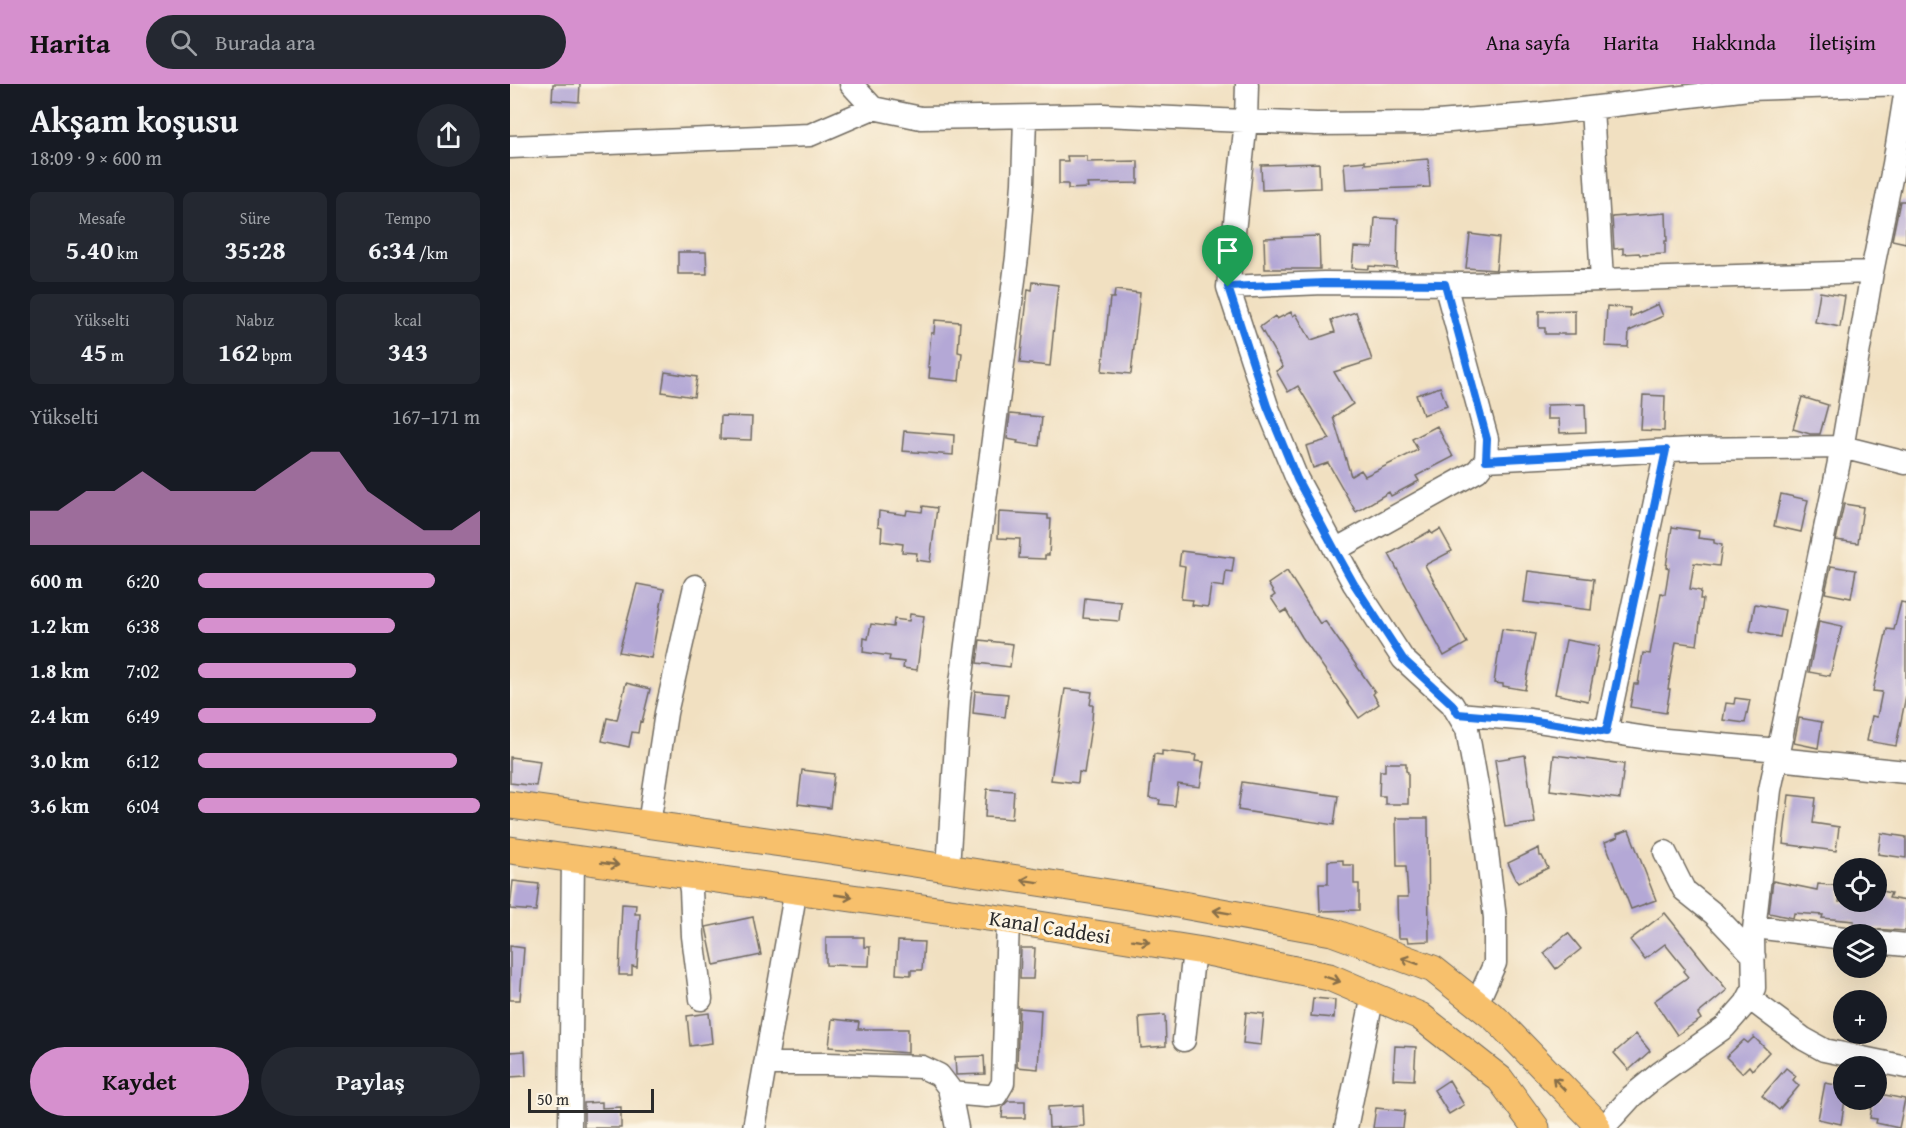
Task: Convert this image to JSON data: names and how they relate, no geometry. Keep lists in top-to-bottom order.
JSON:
{
  "streets": {
    "main road": ["Kanal Caddesi"]
  },
  "scale_bar": "50 m",
  "page": {
    "header": "Harita",
    "search": "Burada ara",
    "nav": [
      "Ana sayfa",
      "Harita",
      "Hakkında",
      "İletişim"
    ],
    "heading": ["Akşam koşusu", "18:09 · 9 × 600 m"],
    "stats": [
      ["Mesafe", "5.40 km"],
      ["Süre", "35:28"],
      ["Tempo", "6:34 /km"],
      ["Yükselti", "45 m"],
      ["Nabız", "162 bpm"],
      ["kcal", "343"]
    ],
    "chart": ["Yükselti", "167–171 m"],
    "list": [
      {
        "name": "600 m",
        "note": "6:20"
      },
      {
        "name": "1.2 km",
        "note": "6:38"
      },
      {
        "name": "1.8 km",
        "note": "7:02"
      },
      {
        "name": "2.4 km",
        "note": "6:49"
      },
      {
        "name": "3.0 km",
        "note": "6:12"
      },
      {
        "name": "3.6 km",
        "note": "6:04"
      }
    ],
    "map_buttons": ["+", "−"],
    "buttons": ["Kaydet", "Paylaş"],
    "scale": "50 m"
  }
}
